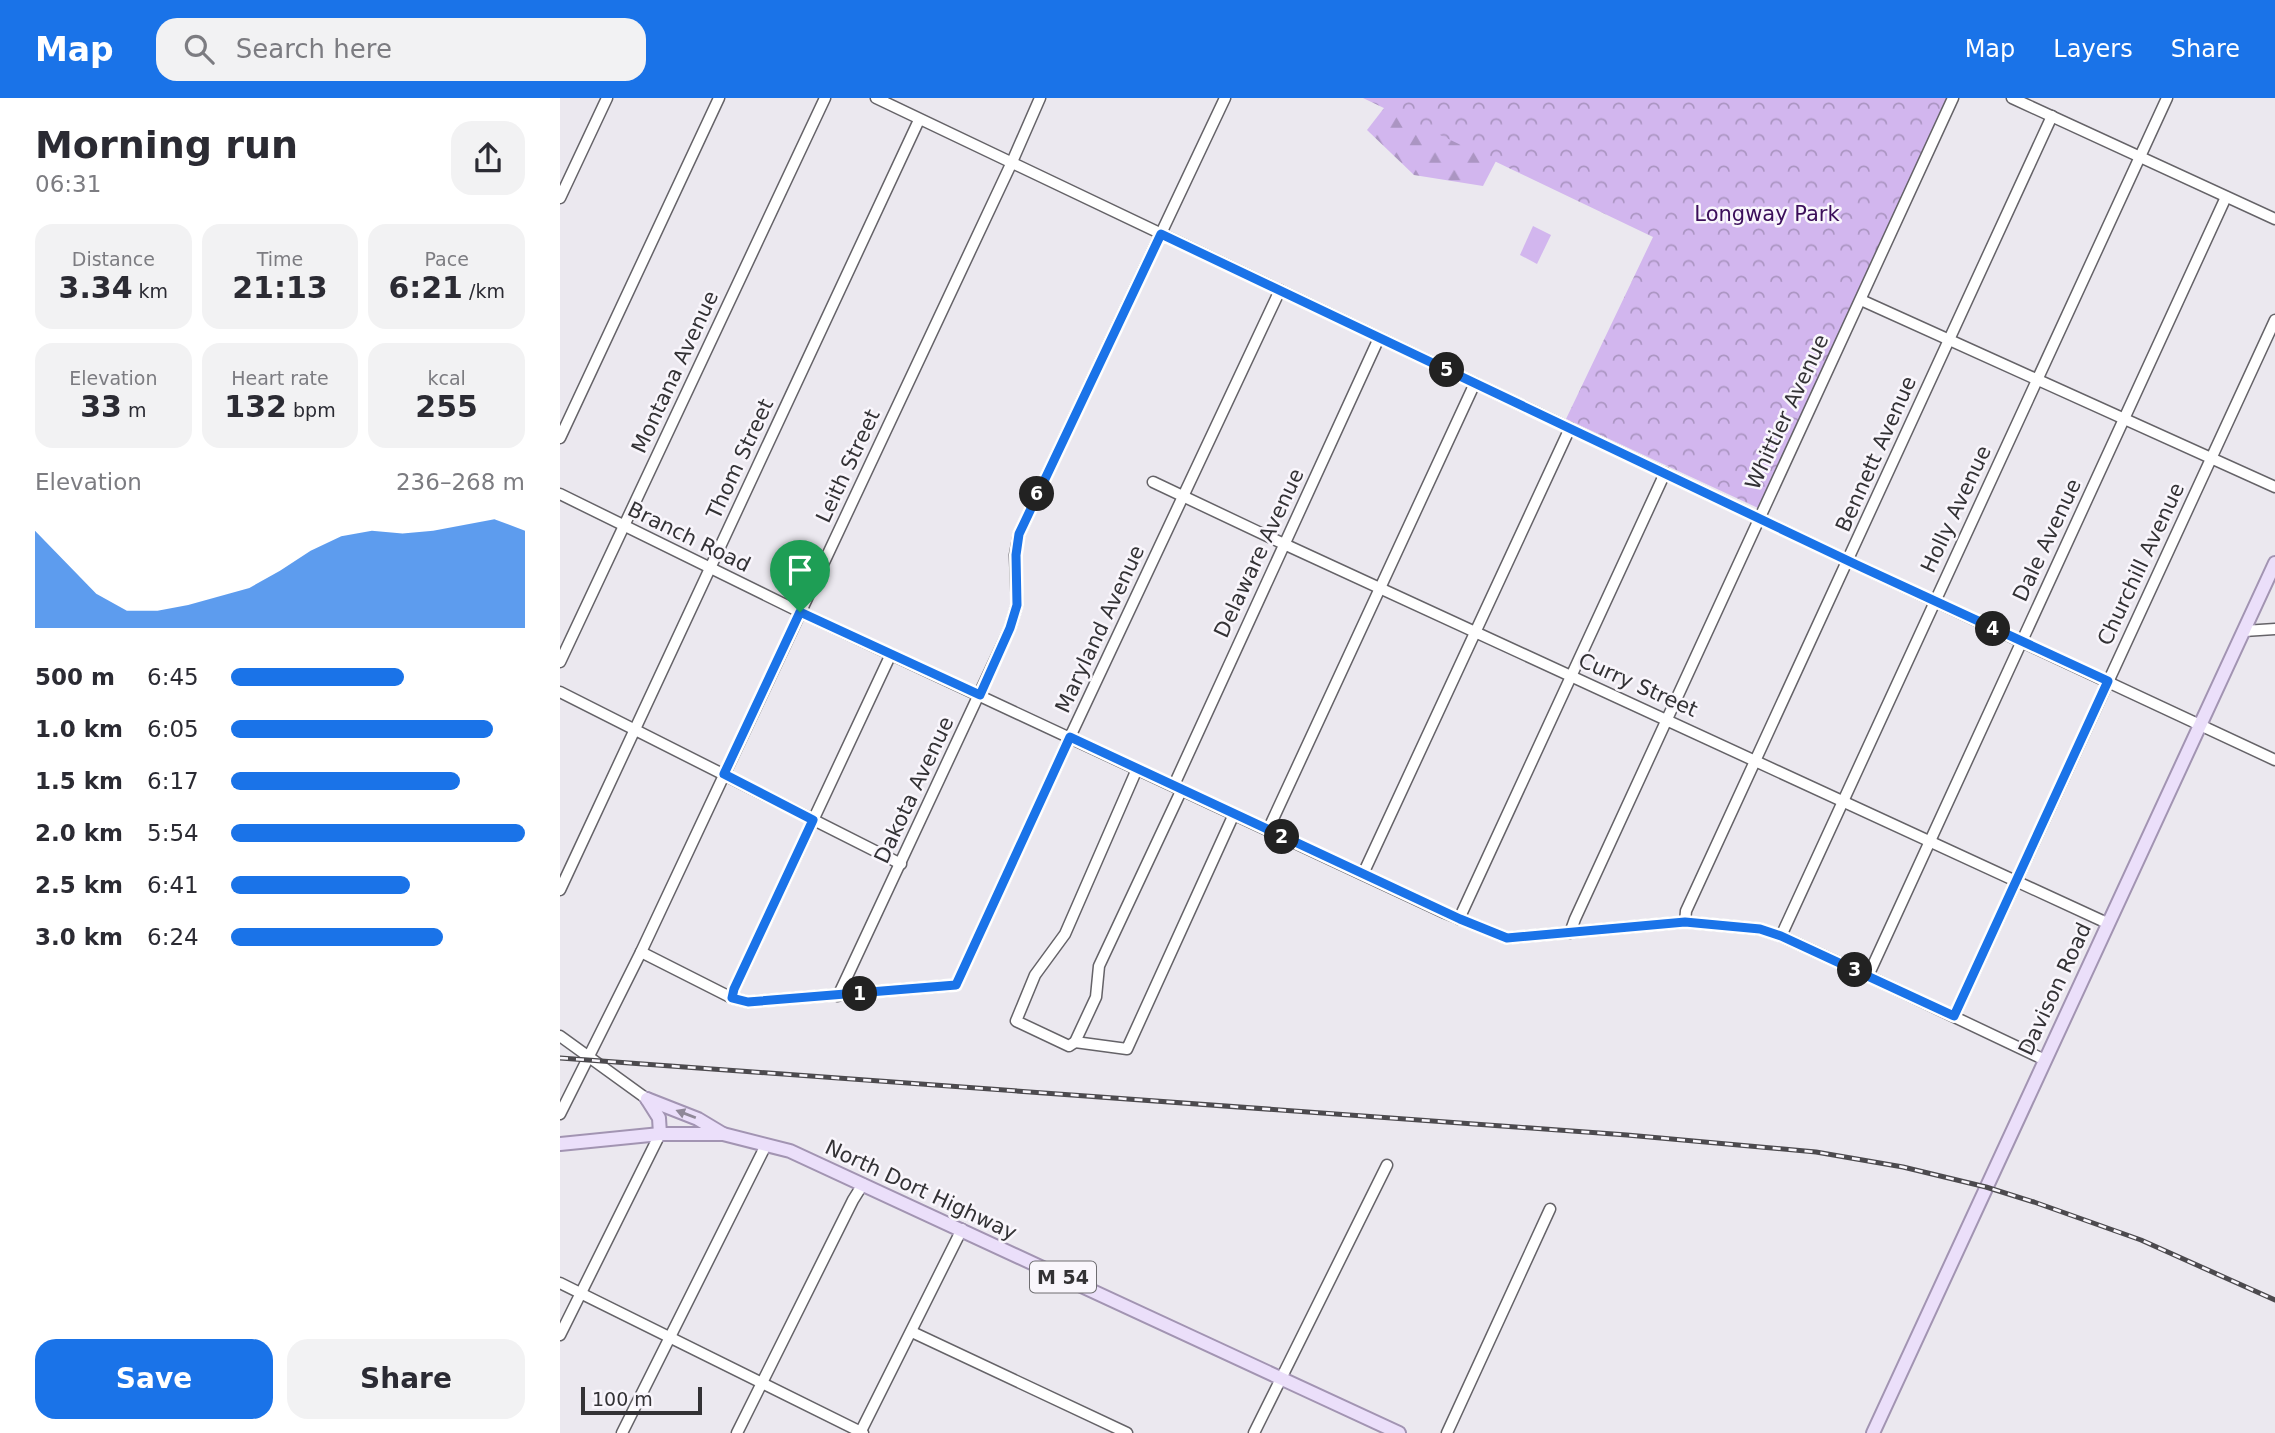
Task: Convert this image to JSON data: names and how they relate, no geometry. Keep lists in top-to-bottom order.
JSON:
{
  "streets": {
    "main road": ["Davison Road", "North Dort Highway", "M 54"],
    "street": [
      "Montana Avenue",
      "Whittier Avenue",
      "Bennett Avenue",
      "Thom Street",
      "Leith Street",
      "Holly Avenue",
      "Branch Road",
      "Dale Avenue",
      "Delaware Avenue",
      "Churchill Avenue",
      "Maryland Avenue",
      "Curry Street",
      "Dakota Avenue"
    ]
  },
  "crossings": [
    ["Montana Avenue", "Branch Road"],
    ["Whittier Avenue", "Branch Road"],
    ["Whittier Avenue", "Curry Street"],
    ["Bennett Avenue", "Branch Road"],
    ["Bennett Avenue", "Curry Street"],
    ["Thom Street", "Branch Road"],
    ["Leith Street", "Branch Road"],
    ["Holly Avenue", "Branch Road"],
    ["Holly Avenue", "Curry Street"],
    ["Branch Road", "Dale Avenue"],
    ["Branch Road", "Delaware Avenue"],
    ["Branch Road", "Churchill Avenue"],
    ["Branch Road", "Maryland Avenue"],
    ["Branch Road", "Dakota Avenue"],
    ["Branch Road", "Davison Road"],
    ["Dale Avenue", "Curry Street"],
    ["Delaware Avenue", "Curry Street"],
    ["Churchill Avenue", "Curry Street"],
    ["Maryland Avenue", "Curry Street"],
    ["Maryland Avenue", "Dakota Avenue"],
    ["Curry Street", "Davison Road"]
  ],
  "parks": ["Longway Park"],
  "scale_bar": "100 m",
  "page": {
    "header": "Map",
    "search": "Search here",
    "nav": ["Map", "Layers", "Share"],
    "heading": ["Morning run", "06:31"],
    "stats": [
      ["Distance", "3.34 km"],
      ["Time", "21:13"],
      ["Pace", "6:21 /km"],
      ["Elevation", "33 m"],
      ["Heart rate", "132 bpm"],
      ["kcal", "255"]
    ],
    "pins": [
      "5",
      "6",
      "4",
      "2",
      "3",
      "1"
    ],
    "chart": ["Elevation", "236–268 m"],
    "list": [
      {
        "name": "500 m",
        "note": "6:45"
      },
      {
        "name": "1.0 km",
        "note": "6:05"
      },
      {
        "name": "1.5 km",
        "note": "6:17"
      },
      {
        "name": "2.0 km",
        "note": "5:54"
      },
      {
        "name": "2.5 km",
        "note": "6:41"
      },
      {
        "name": "3.0 km",
        "note": "6:24"
      }
    ],
    "buttons": ["Save", "Share"],
    "scale": "100 m"
  }
}
